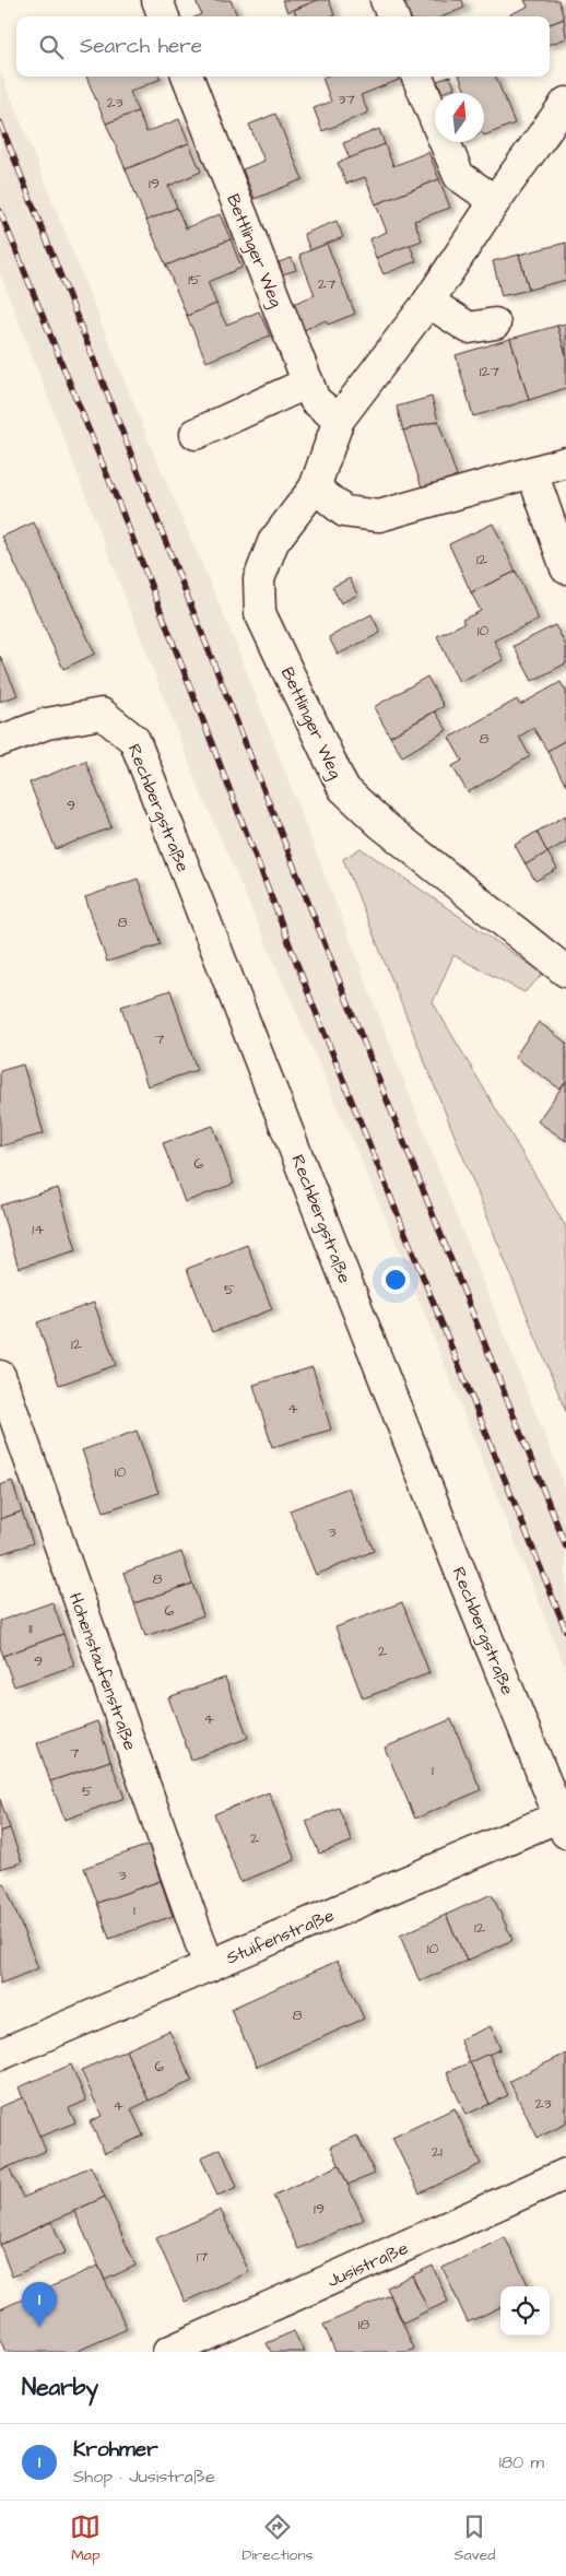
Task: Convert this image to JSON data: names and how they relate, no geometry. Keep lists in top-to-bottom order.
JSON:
{
  "streets": {
    "street": [
      "Bettlinger Weg",
      "Rechbergstraße",
      "Hohenstaufenstraße",
      "Stuifenstraße",
      "Jusistraße"
    ]
  },
  "crossings": [
    ["Rechbergstraße", "Stuifenstraße"],
    ["Hohenstaufenstraße", "Stuifenstraße"]
  ],
  "house_numbers": [
    "37",
    "23",
    "19",
    "15",
    "27",
    "127",
    "12",
    "10",
    "8",
    "9",
    "8",
    "7",
    "6",
    "14",
    "5",
    "12",
    "4",
    "10",
    "3",
    "8",
    "6",
    "11",
    "2",
    "9",
    "4",
    "7",
    "1",
    "5",
    "2",
    "3",
    "1",
    "12",
    "10",
    "8",
    "6",
    "23",
    "4",
    "21",
    "19",
    "17",
    "18"
  ],
  "north": "top",
  "page": {
    "search": "Search here",
    "pins": "1",
    "heading": "Nearby",
    "list": [
      {
        "mark": "1",
        "name": "Krohmer",
        "note": "Shop · Jusistraße",
        "value": "180 m"
      }
    ],
    "nav": ["Map", "Directions", "Saved"]
  }
}
